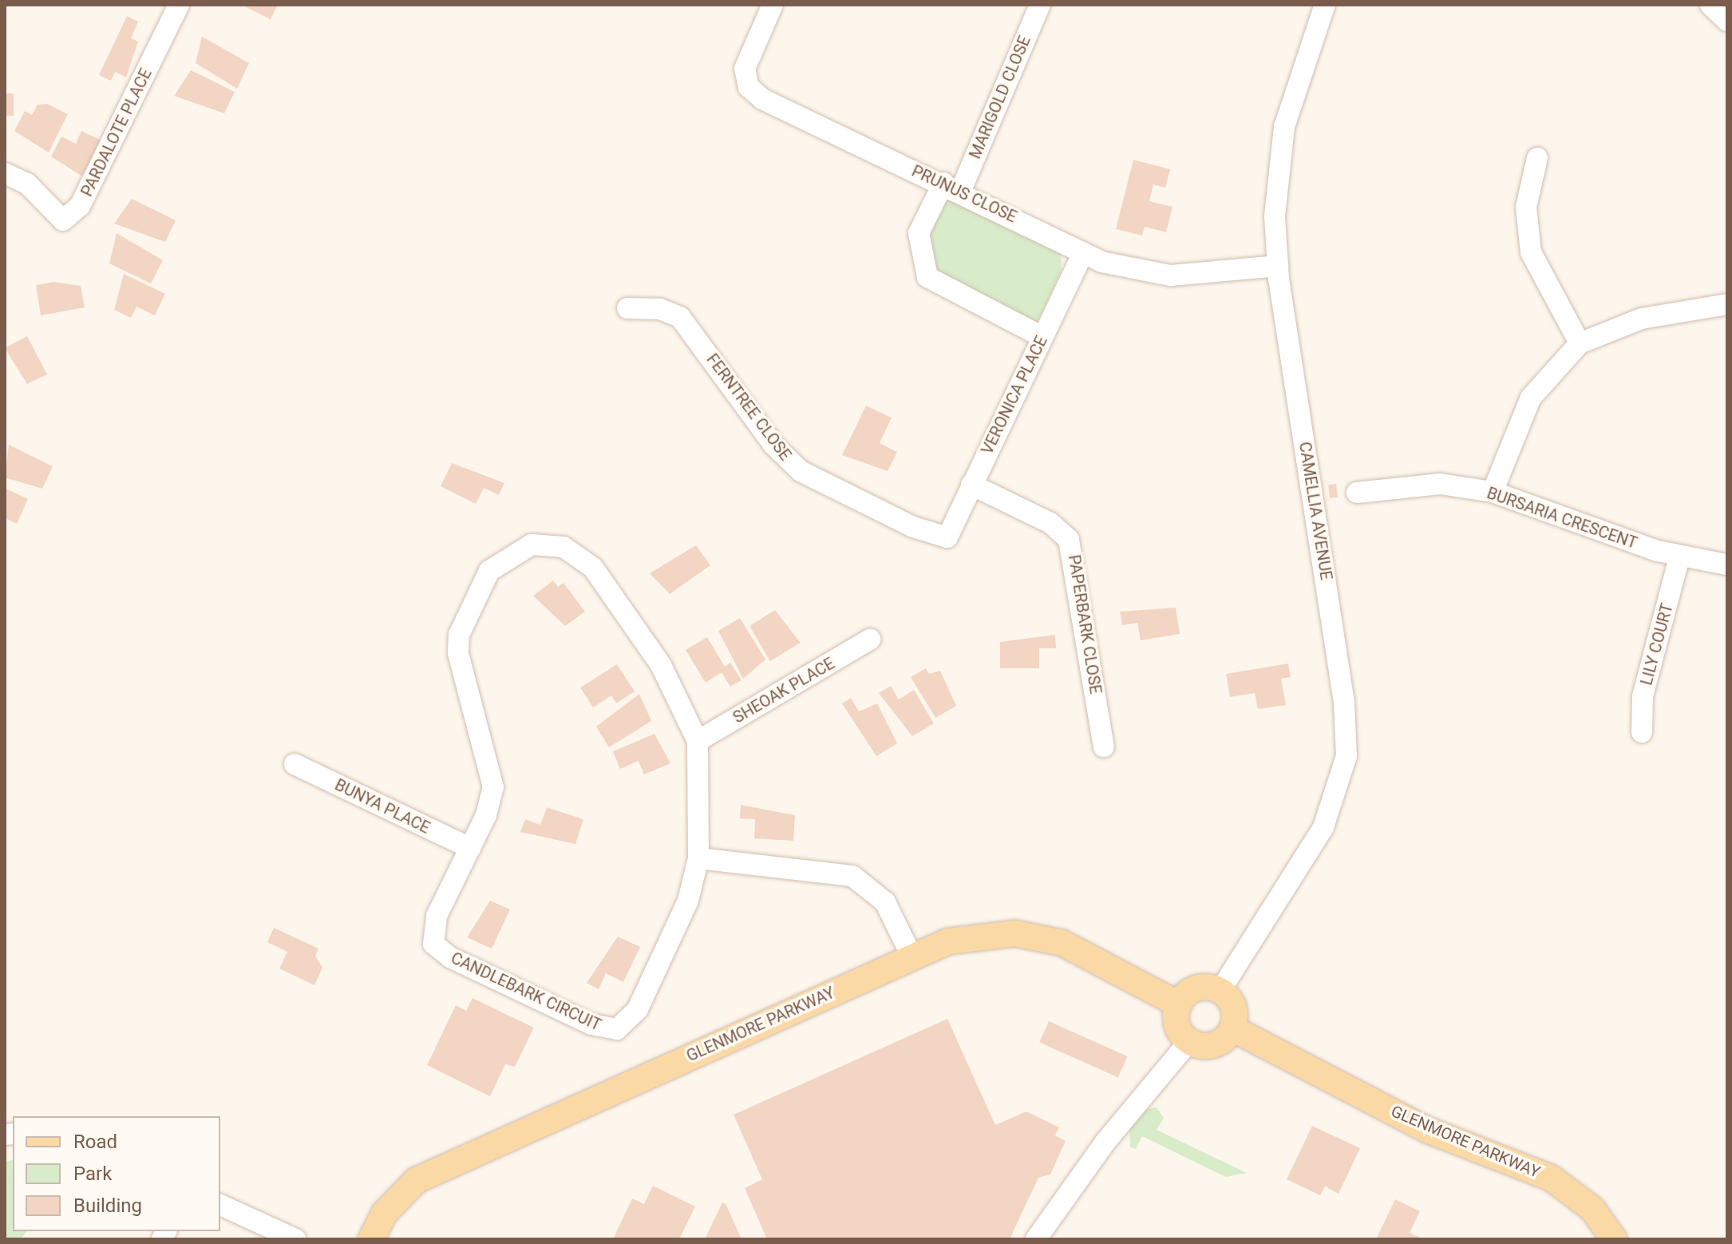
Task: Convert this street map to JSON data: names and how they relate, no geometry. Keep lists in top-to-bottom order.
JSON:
{
  "streets": {
    "main road": ["GLENMORE PARKWAY"],
    "street": [
      "MARIGOLD CLOSE",
      "PARDALOTE PLACE",
      "PRUNUS CLOSE",
      "VERONICA PLACE",
      "FERNTREE CLOSE",
      "CAMELLIA AVENUE",
      "BURSARIA CRESCENT",
      "PAPERBARK CLOSE",
      "LILY COURT",
      "SHEOAK PLACE",
      "BUNYA PLACE",
      "CANDLEBARK CIRCUIT"
    ]
  },
  "crossings": [
    ["MARIGOLD CLOSE", "PRUNUS CLOSE"],
    ["MARIGOLD CLOSE", "VERONICA PLACE"],
    ["PRUNUS CLOSE", "VERONICA PLACE"],
    ["PRUNUS CLOSE", "CAMELLIA AVENUE"],
    ["VERONICA PLACE", "FERNTREE CLOSE"],
    ["VERONICA PLACE", "PAPERBARK CLOSE"],
    ["CAMELLIA AVENUE", "GLENMORE PARKWAY"],
    ["BURSARIA CRESCENT", "LILY COURT"],
    ["SHEOAK PLACE", "CANDLEBARK CIRCUIT"],
    ["BUNYA PLACE", "CANDLEBARK CIRCUIT"]
  ],
  "legend": ["Road", "Park", "Building"]
}
